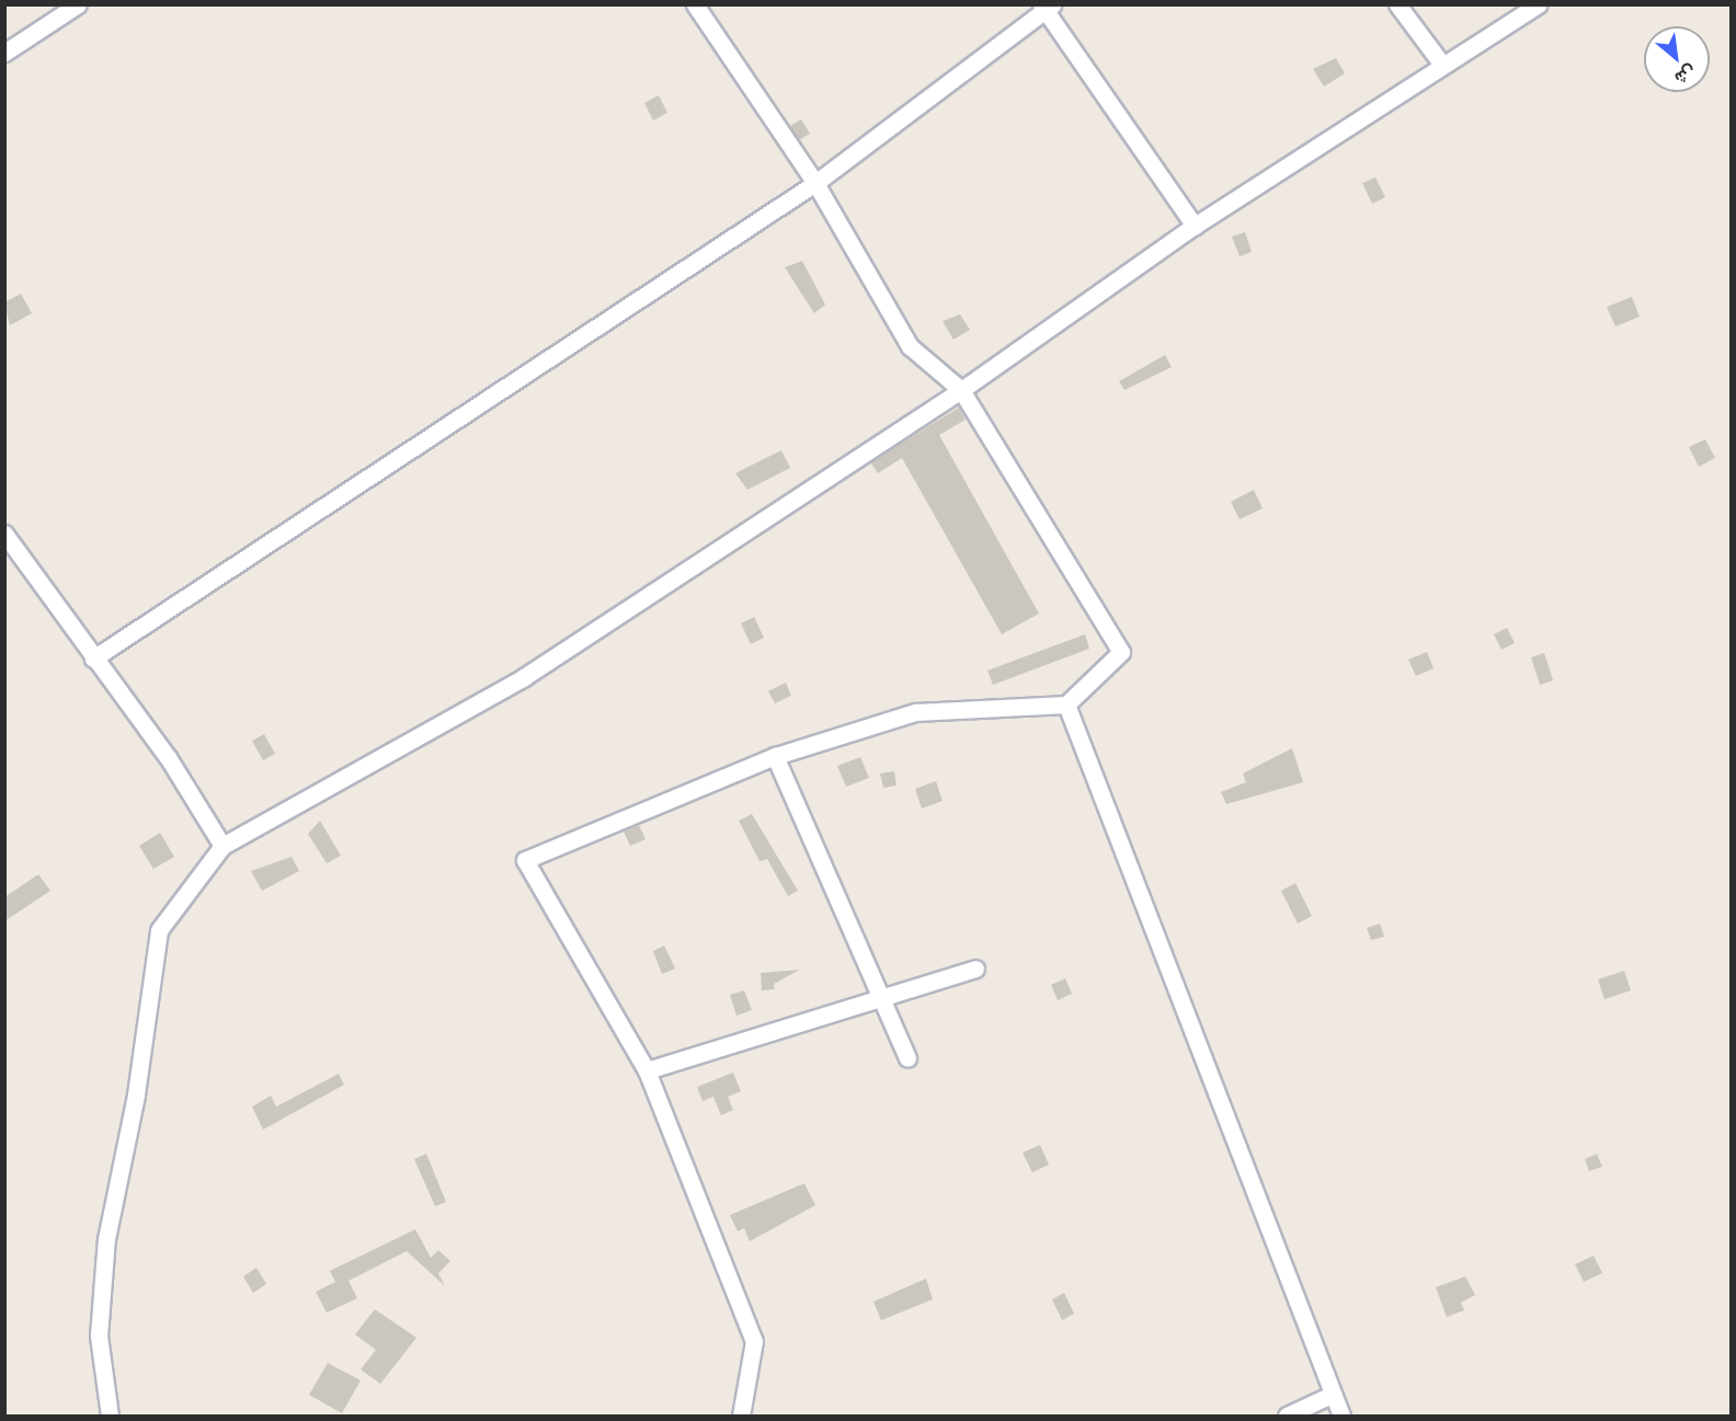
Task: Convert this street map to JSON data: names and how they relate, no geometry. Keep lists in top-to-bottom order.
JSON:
{
  "north": "bottom right"
}
